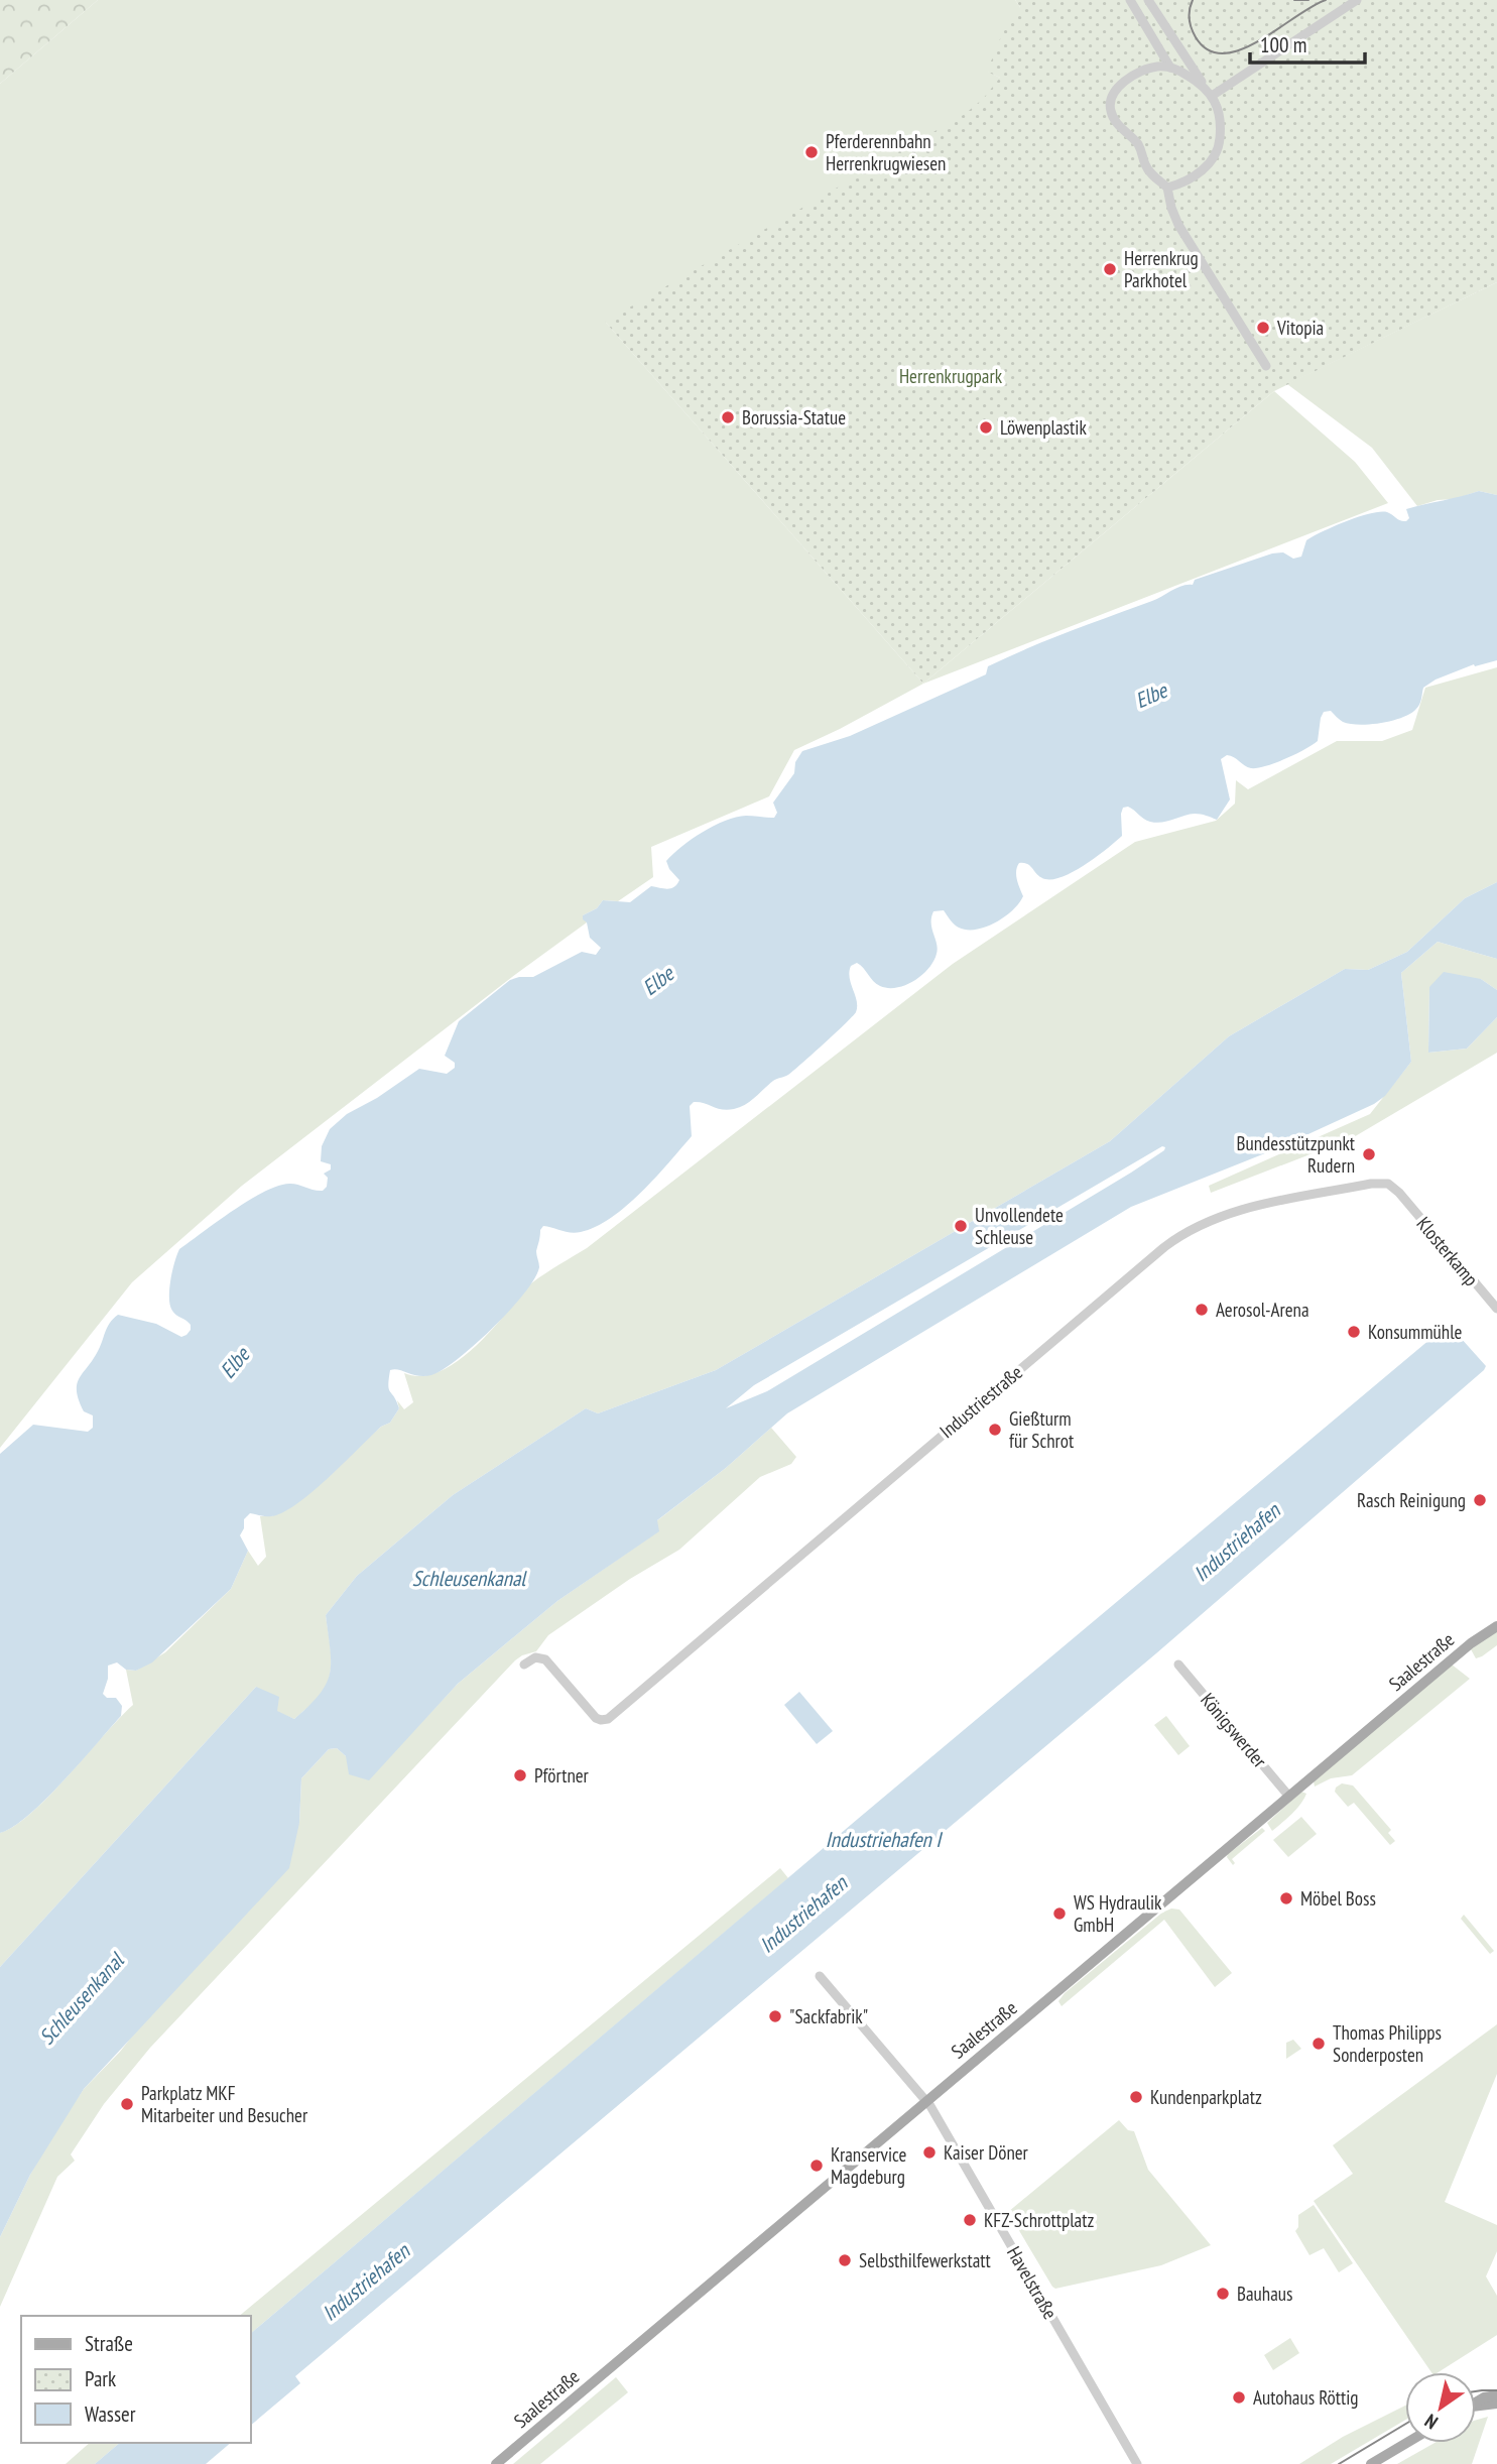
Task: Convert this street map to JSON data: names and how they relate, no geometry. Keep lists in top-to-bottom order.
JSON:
{
  "streets": {
    "main road": ["Saalestraße"],
    "street": [
      "Klosterkamp",
      "Industriestraße",
      "Königswerder",
      "Havelstraße"
    ]
  },
  "crossings": [
    ["Klosterkamp", "Industriestraße"],
    ["Saalestraße", "Königswerder"],
    ["Saalestraße", "Havelstraße"]
  ],
  "water": [
    "Elbe",
    "Industriehafen",
    "Schleusenkanal",
    "Industriehafen I"
  ],
  "parks": ["Herrenkrugpark"],
  "places": [
    "Pferderennbahn Herrenkrugwiesen",
    "Herrenkrug Parkhotel",
    "Vitopia",
    "Borussia-Statue",
    "Löwenplastik",
    "Bundesstützpunkt Rudern",
    "Unvollendete Schleuse",
    "Aerosol-Arena",
    "Konsummühle",
    "Gießturm für Schrot",
    "Rasch Reinigung",
    "Pförtner",
    "Möbel Boss",
    "WS Hydraulik GmbH",
    "\"Sackfabrik\"",
    "Thomas Philipps Sonderposten",
    "Kundenparkplatz",
    "Parkplatz MKF Mitarbeiter und Besucher",
    "Kaiser Döner",
    "Kranservice Magdeburg",
    "KFZ-Schrottplatz",
    "Selbsthilfewerkstatt",
    "Bauhaus",
    "Autohaus Röttig"
  ],
  "legend": ["Straße", "Park", "Wasser"],
  "scale_bar": "100 m",
  "north": "bottom left"
}
